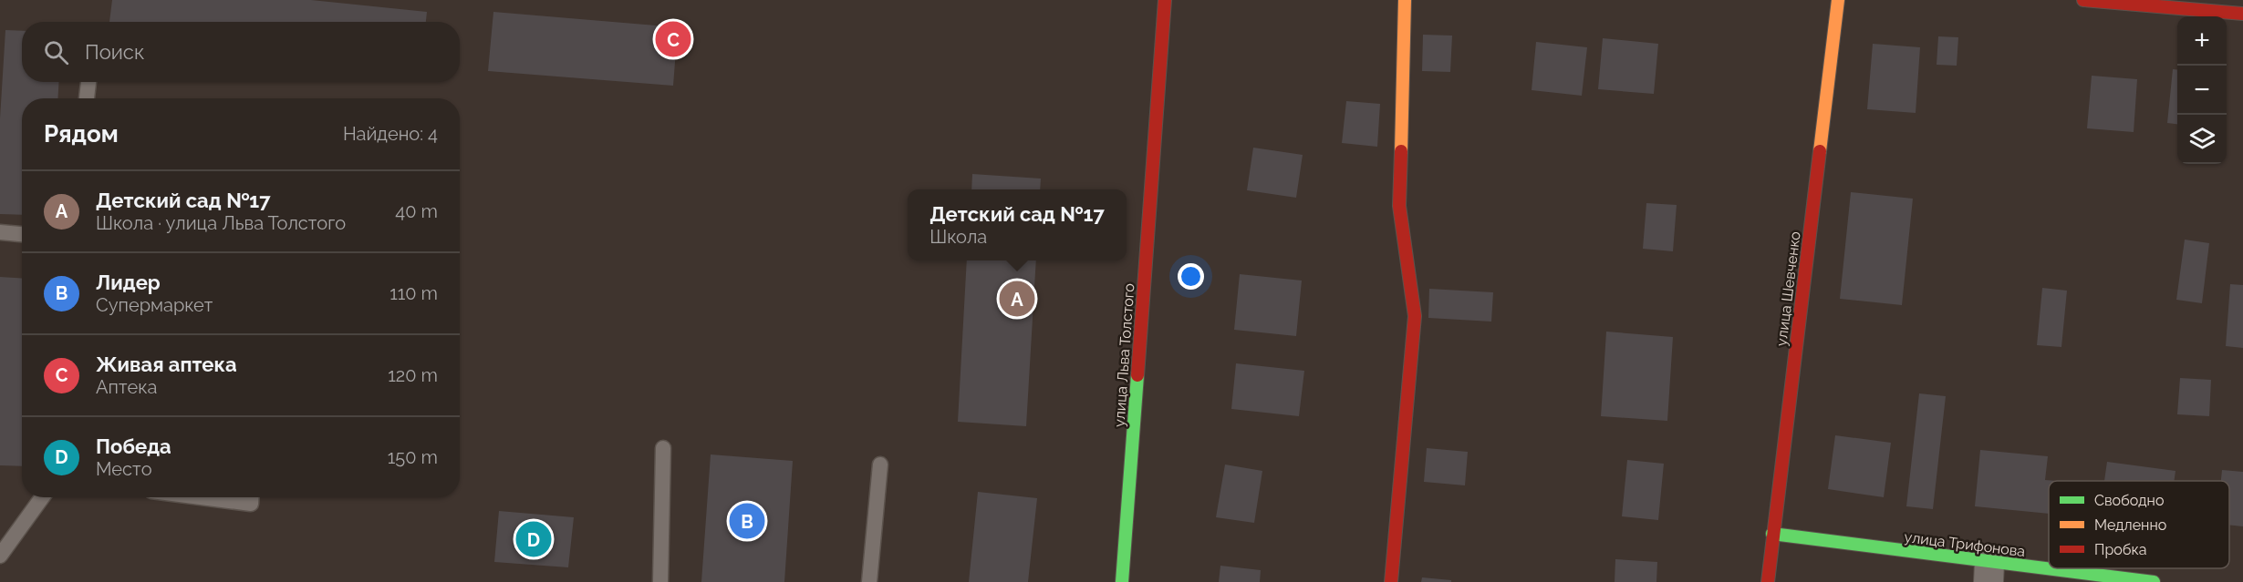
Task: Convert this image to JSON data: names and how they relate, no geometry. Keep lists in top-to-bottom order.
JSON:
{
  "streets": {
    "street": ["улица Шевченко", "улица Льва Толстого", "улица Трифонова"]
  },
  "crossings": [
    ["улица Шевченко", "улица Трифонова"]
  ],
  "legend": ["Свободно", "Медленно", "Пробка"],
  "page": {
    "map_buttons": ["+", "−"],
    "pins": [
      "C",
      "A",
      "B",
      "D"
    ],
    "search": "Поиск",
    "heading": ["Рядом", "Найдено: 4"],
    "list": [
      {
        "mark": "A",
        "name": "Детский сад №17",
        "note": "Школа · улица Льва Толстого",
        "value": "40 m"
      },
      {
        "mark": "B",
        "name": "Лидер",
        "note": "Супермаркет",
        "value": "110 m"
      },
      {
        "mark": "C",
        "name": "Живая аптека",
        "note": "Аптека",
        "value": "120 m"
      },
      {
        "mark": "D",
        "name": "Победа",
        "note": "Место",
        "value": "150 m"
      }
    ],
    "popup": ["Детский сад №17", "Школа"]
  }
}
